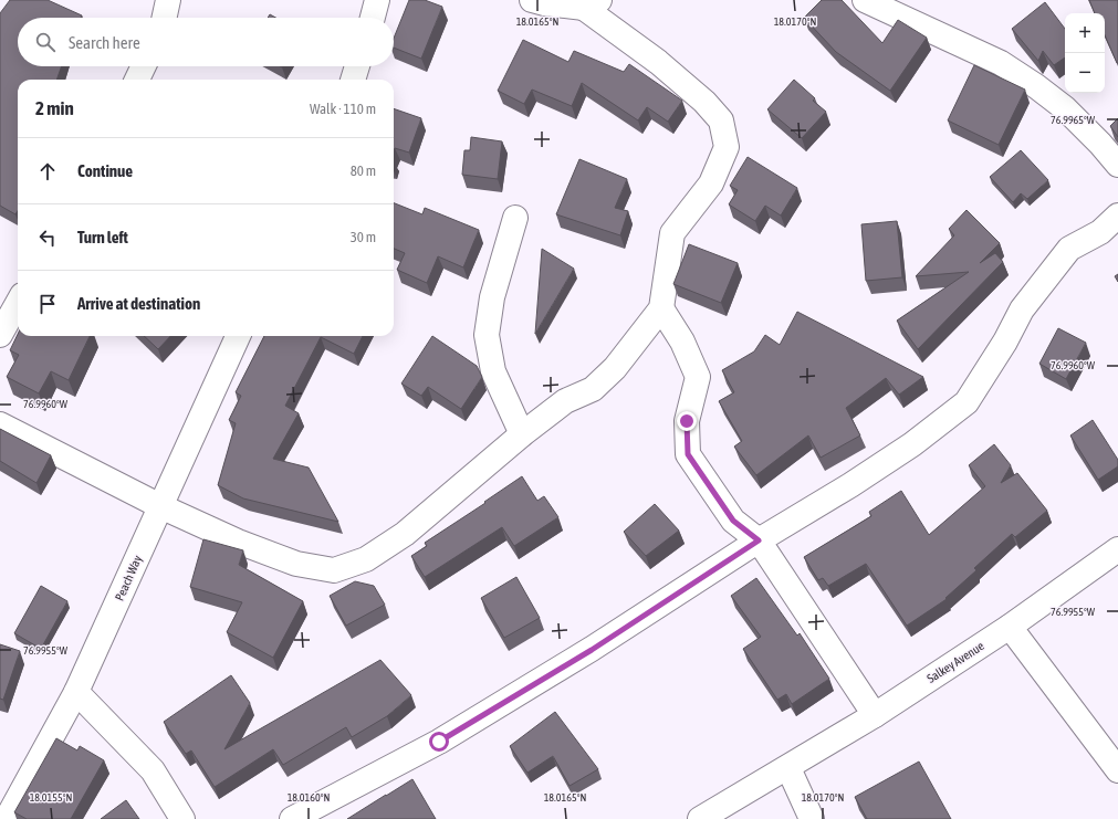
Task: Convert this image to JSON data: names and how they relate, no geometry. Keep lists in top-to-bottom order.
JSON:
{
  "streets": {
    "street": ["Peach Way", "Salkey Avenue"]
  },
  "page": {
    "map_buttons": ["+", "−"],
    "search": "Search here",
    "heading": ["2 min", "Walk · 110 m"],
    "list": [
      ["Continue", "80 m"],
      ["Turn left", "30 m"],
      "Arrive at destination"
    ]
  },
  "coordinates": [
    "18.0165°N",
    "18.0170°N",
    "76.9965°W",
    "76.9960°W",
    "76.9955°W",
    "18.0155°N",
    "18.0160°N"
  ]
}
